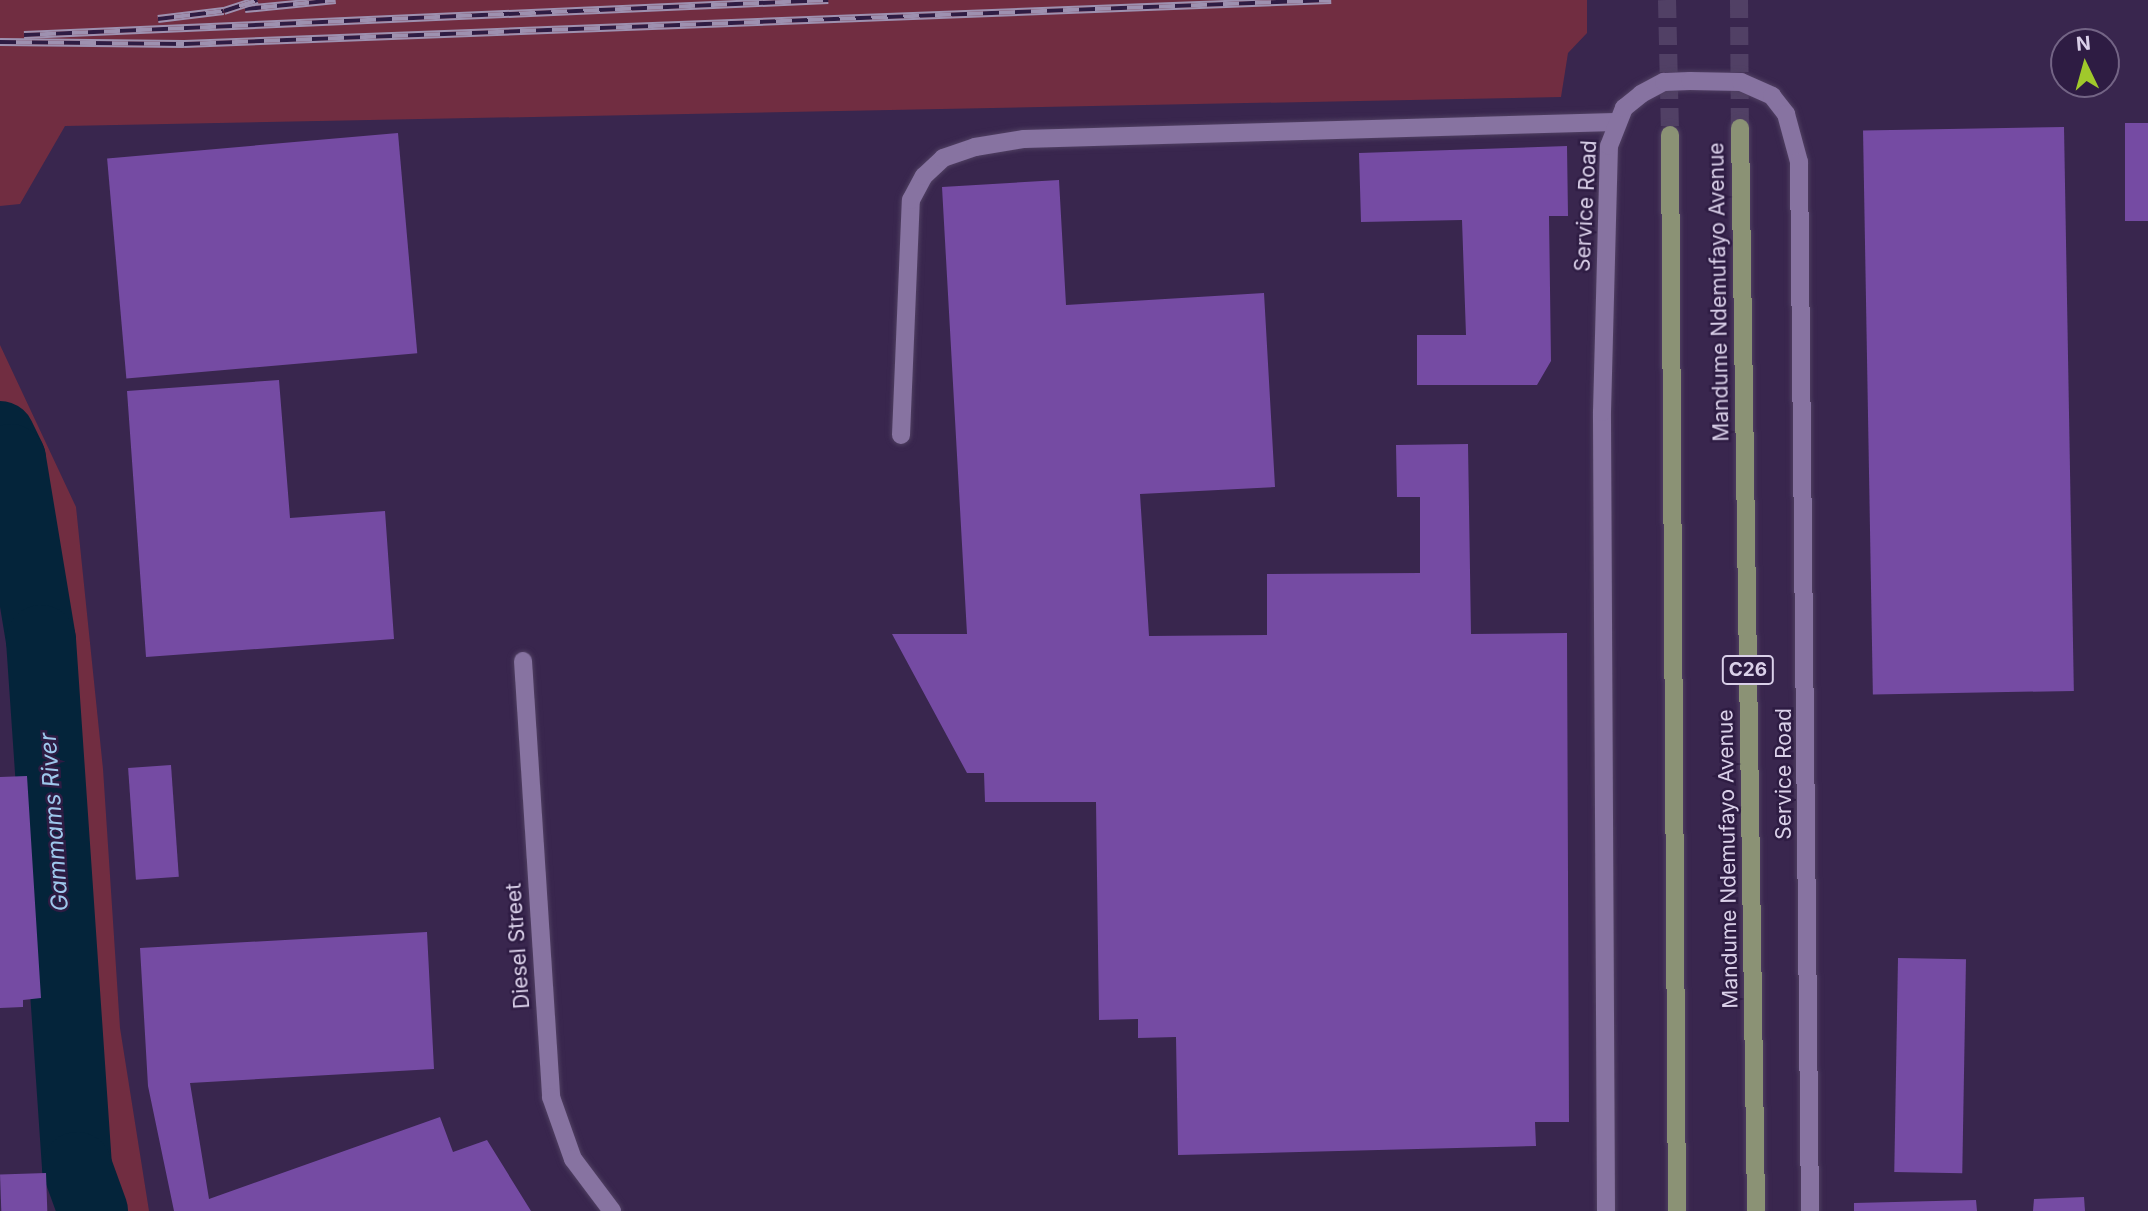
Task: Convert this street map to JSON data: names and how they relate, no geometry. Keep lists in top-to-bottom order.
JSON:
{
  "streets": {
    "main road": ["Mandume Ndemufayo Avenue", "C26"],
    "street": ["Service Road", "Diesel Street"]
  },
  "water": ["Gammams River"],
  "north": "top"
}
